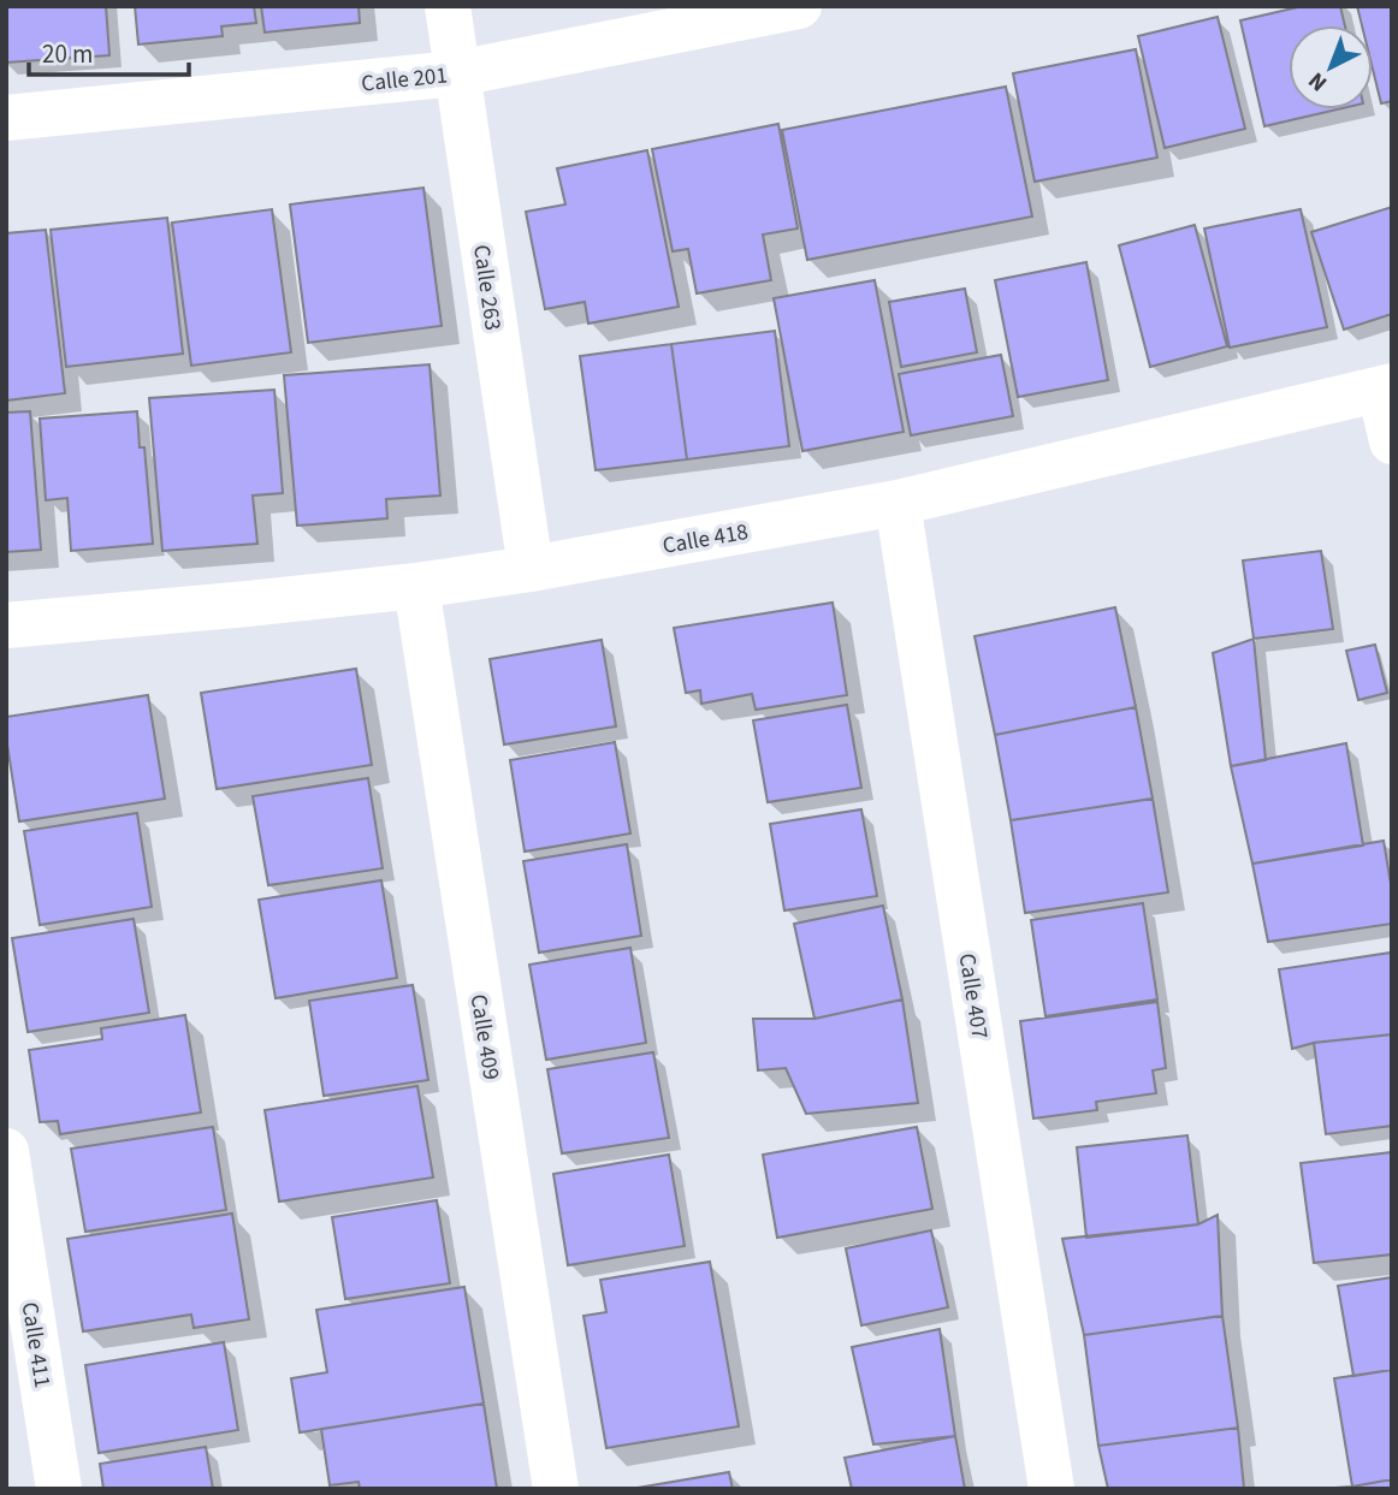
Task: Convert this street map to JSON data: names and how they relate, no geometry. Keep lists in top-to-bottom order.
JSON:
{
  "streets": {
    "street": [
      "Calle 201",
      "Calle 263",
      "Calle 418",
      "Calle 407",
      "Calle 409",
      "Calle 411"
    ]
  },
  "crossings": [
    ["Calle 201", "Calle 263"],
    ["Calle 263", "Calle 418"],
    ["Calle 418", "Calle 407"],
    ["Calle 418", "Calle 409"]
  ],
  "scale_bar": "20 m",
  "north": "bottom left"
}
